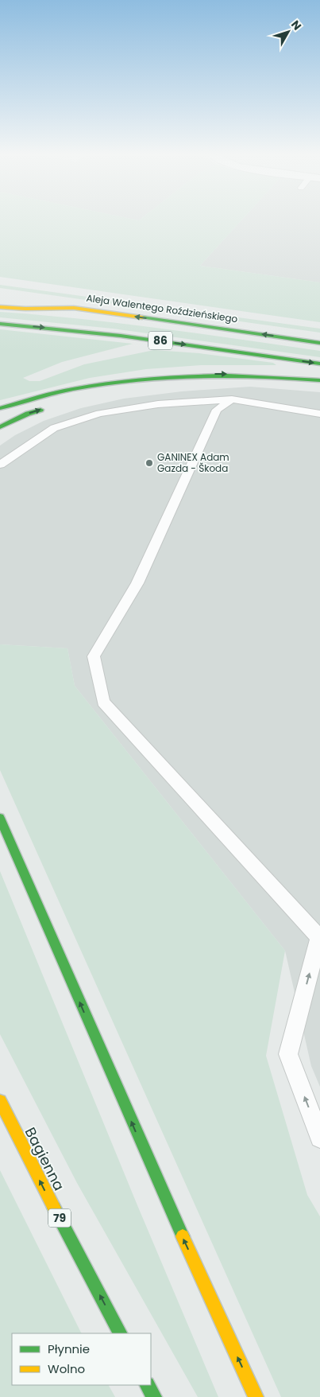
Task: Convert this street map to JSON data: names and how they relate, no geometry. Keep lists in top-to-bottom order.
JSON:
{
  "streets": {
    "main road": [
      "Aleja Walentego Roździeńskiego",
      "86",
      "Bagienna",
      "79"
    ]
  },
  "one_way": ["Bagienna"],
  "places": ["GANINEX Adam Gazda - Škoda"],
  "legend": ["Płynnie", "Wolno"],
  "north": "top right"
}
